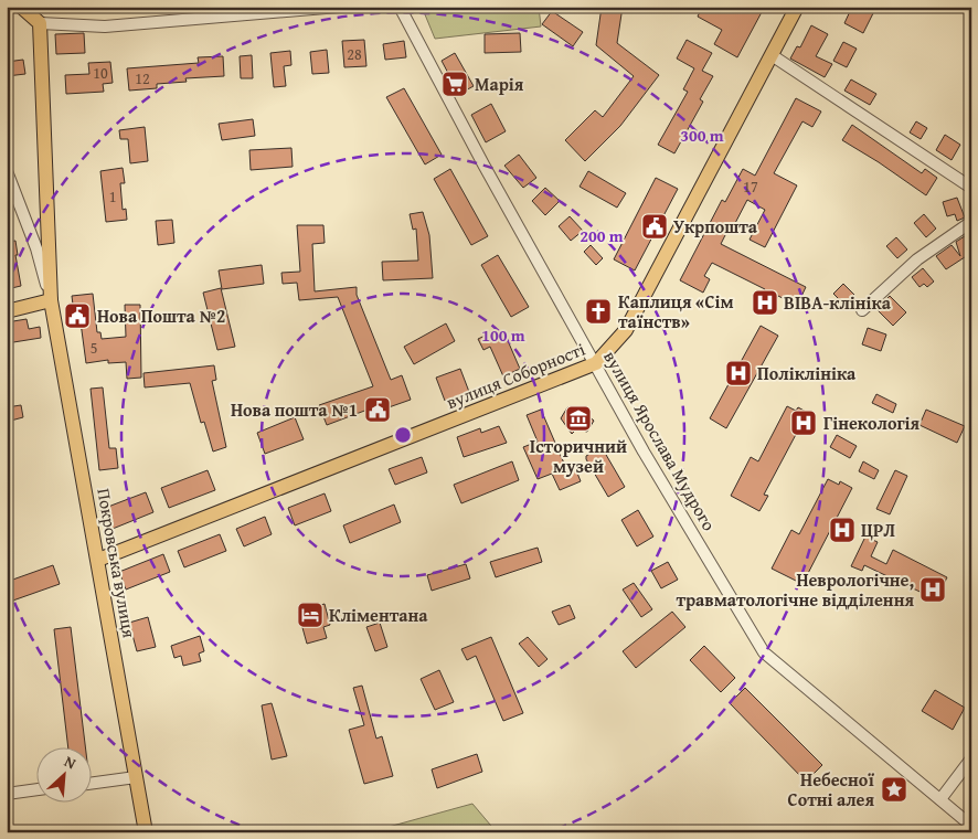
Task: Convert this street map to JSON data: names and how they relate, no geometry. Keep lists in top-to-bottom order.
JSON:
{
  "streets": {
    "main road": ["вулиця Соборності", "Покровська вулиця"],
    "street": ["вулиця Ярослава Мудрого"]
  },
  "crossings": [
    ["вулиця Соборності", "вулиця Ярослава Мудрого"],
    ["вулиця Соборності", "Покровська вулиця"]
  ],
  "places": {
    "supermarket": ["Марія"],
    "public building": ["Укрпошта", "Нова Пошта №2", "Нова пошта №1"],
    "hospital": [
      "ВІВА-клініка",
      "Поліклініка",
      "Гінекологія",
      "ЦРЛ",
      "Неврологічне, травматологічне відділення"
    ],
    "church": ["Каплиця «Сім таїнств»"],
    "museum": ["Історичний музей"],
    "hotel": ["Кліментана"],
    "place": ["Небесної Сотні алея"]
  },
  "house_numbers": [
    "28",
    "10",
    "12",
    "17",
    "1",
    "5"
  ],
  "north": "top right",
  "rings": ["300 m", "200 m", "100 m"]
}
